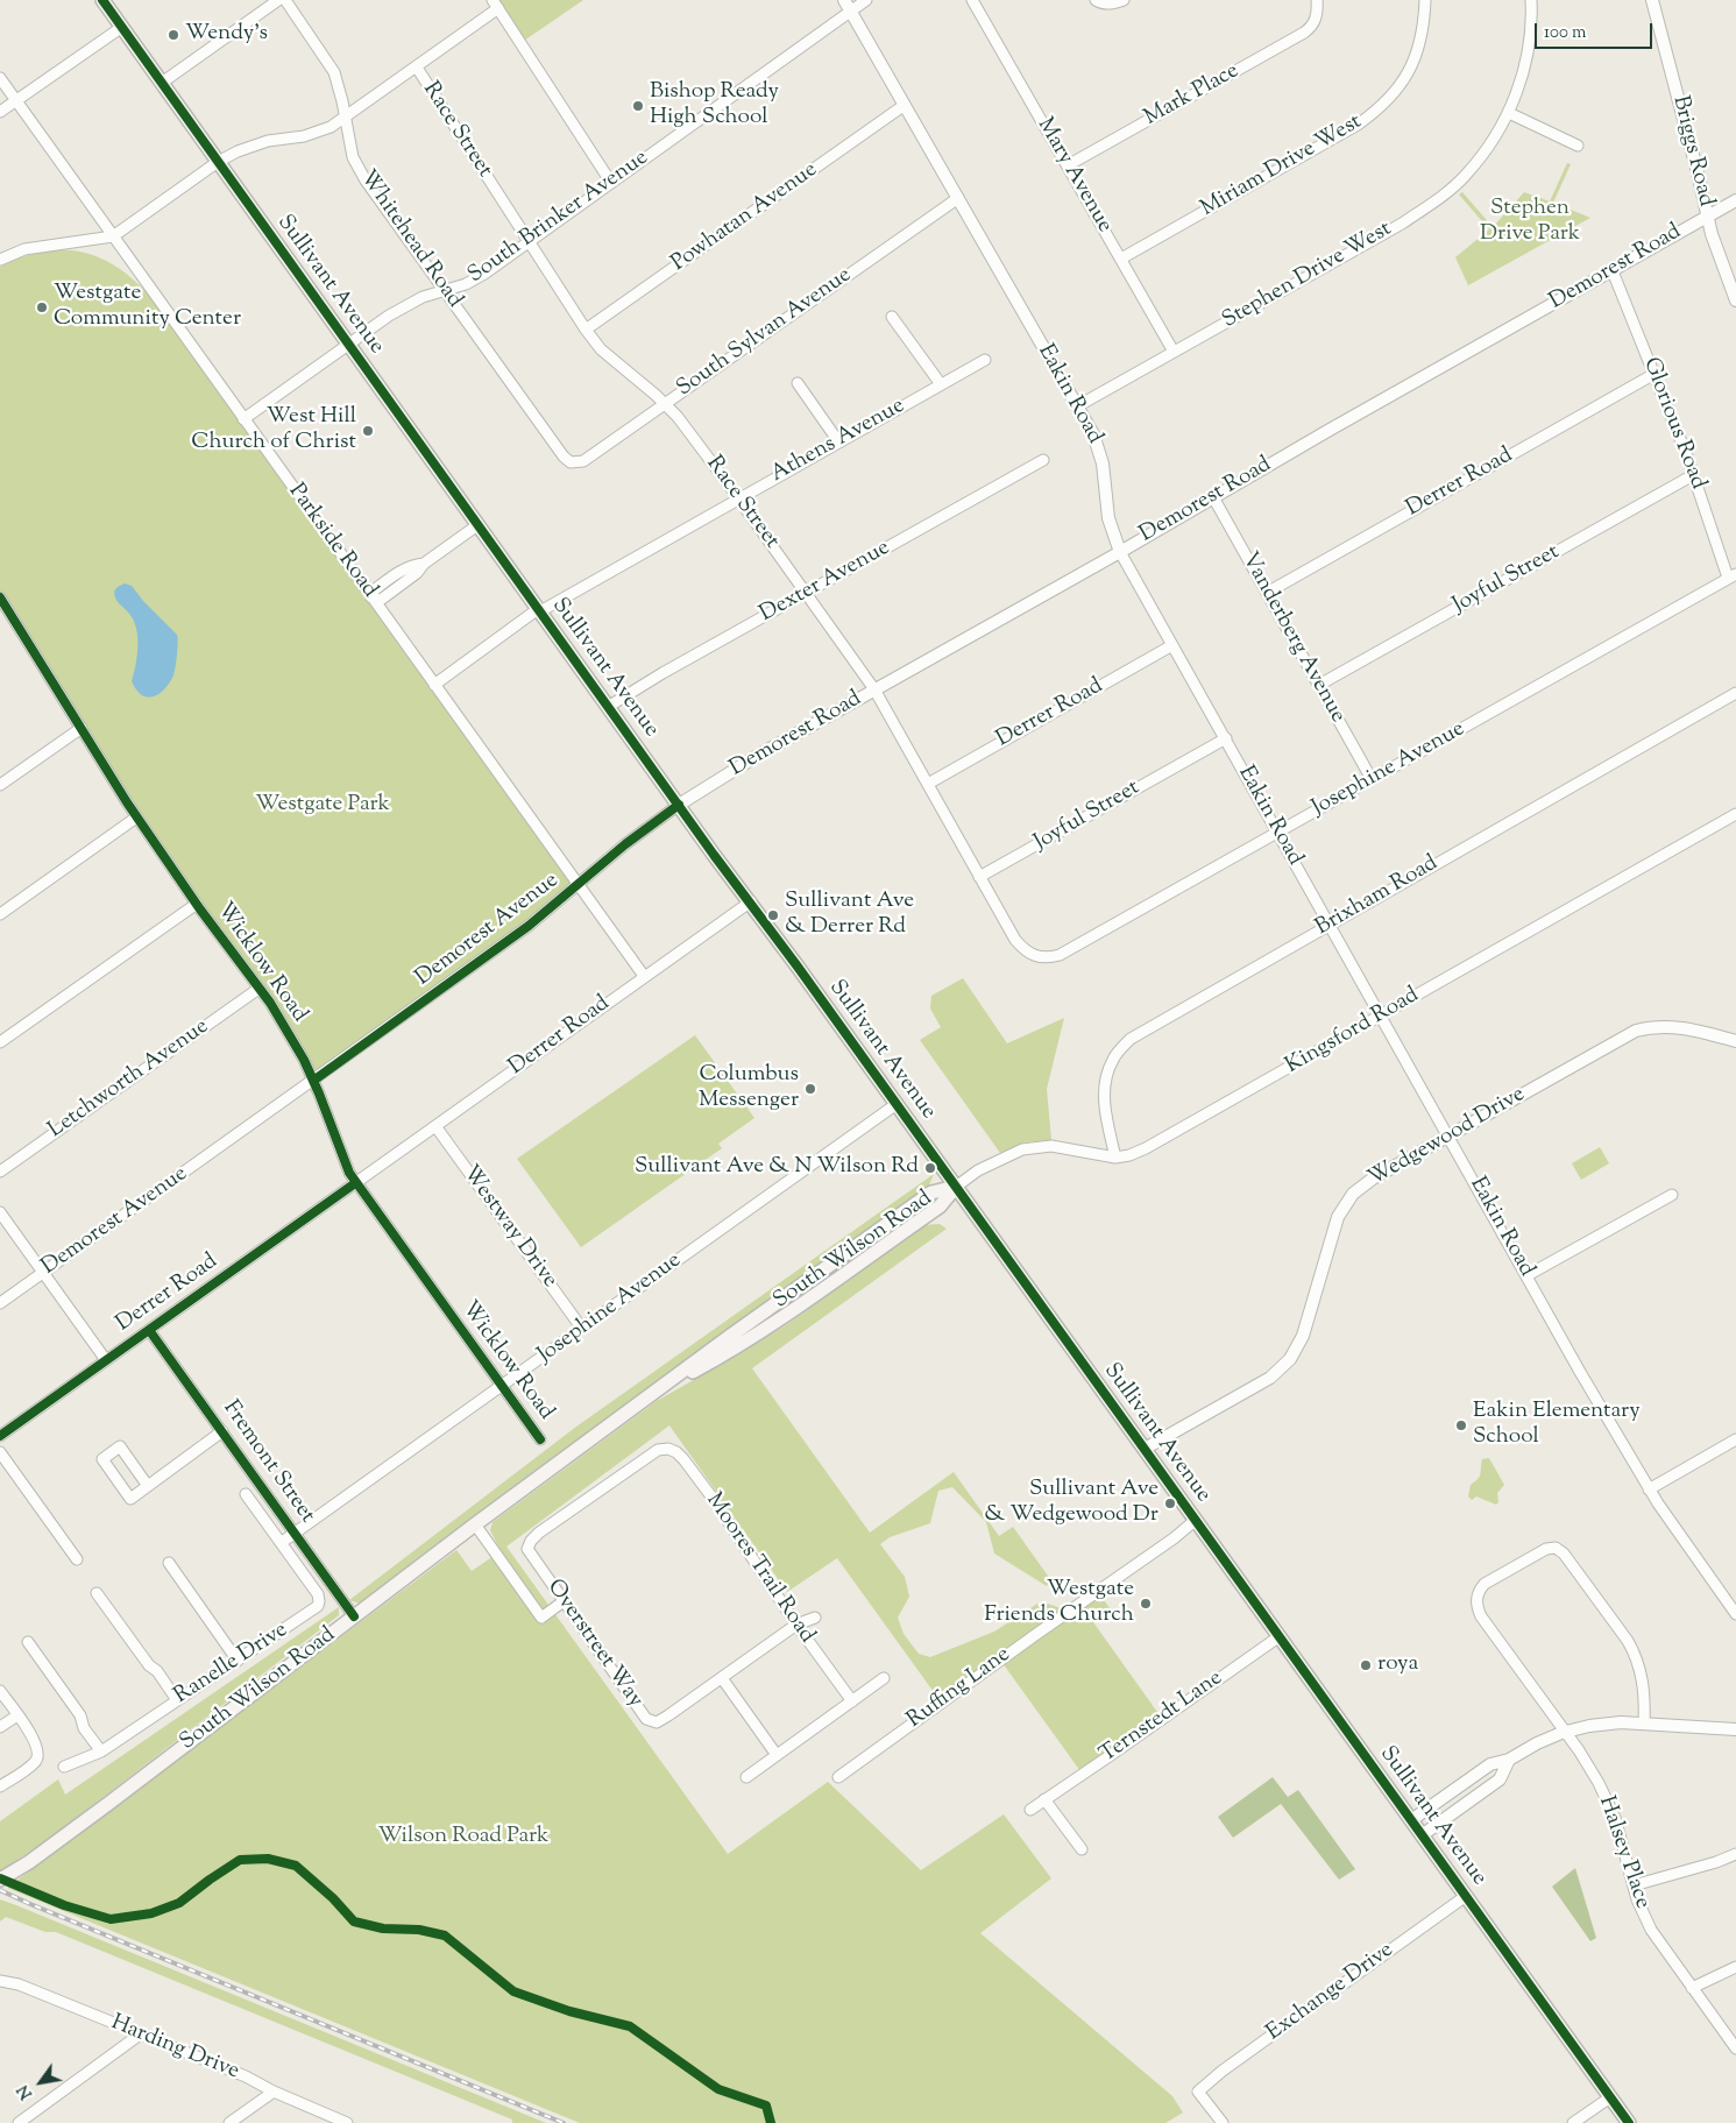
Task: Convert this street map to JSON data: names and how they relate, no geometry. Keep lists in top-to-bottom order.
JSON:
{
  "streets": {
    "main road": ["Sullivant Avenue", "South Wilson Road"],
    "street": [
      "Mark Place",
      "Race Street",
      "Briggs Road",
      "Miriam Drive West",
      "Mary Avenue",
      "South Brinker Avenue",
      "Powhatan Avenue",
      "Whitehead Road",
      "Demorest Road",
      "Stephen Drive West",
      "South Sylvan Avenue",
      "Eakin Road",
      "Glorious Road",
      "Athens Avenue",
      "Derrer Road",
      "Parkside Road",
      "Joyful Street",
      "Dexter Avenue",
      "Vanderberg Avenue",
      "Josephine Avenue",
      "Brixham Road",
      "Demorest Avenue",
      "Wicklow Road",
      "Kingsford Road",
      "Letchworth Avenue",
      "Wedgewood Drive",
      "Westway Drive",
      "Fremont Street",
      "Moores Trail Road",
      "Overstreet Way",
      "Ranelle Drive",
      "Ruffing Lane",
      "Ternstedt Lane",
      "Halsey Place",
      "Exchange Drive",
      "Harding Drive"
    ]
  },
  "crossings": [
    ["Mark Place", "Mary Avenue"],
    ["Race Street", "South Brinker Avenue"],
    ["Race Street", "Powhatan Avenue"],
    ["Race Street", "Demorest Road"],
    ["Race Street", "South Sylvan Avenue"],
    ["Race Street", "Athens Avenue"],
    ["Race Street", "Derrer Road"],
    ["Race Street", "Joyful Street"],
    ["Race Street", "Dexter Avenue"],
    ["Race Street", "Josephine Avenue"],
    ["Briggs Road", "Demorest Road"],
    ["Miriam Drive West", "Mary Avenue"],
    ["Mary Avenue", "Stephen Drive West"],
    ["South Brinker Avenue", "Whitehead Road"],
    ["South Brinker Avenue", "Sullivant Avenue"],
    ["South Brinker Avenue", "Eakin Road"],
    ["South Brinker Avenue", "Parkside Road"],
    ["Powhatan Avenue", "Eakin Road"],
    ["Whitehead Road", "South Sylvan Avenue"],
    ["Demorest Road", "Sullivant Avenue"],
    ["Demorest Road", "Eakin Road"],
    ["Demorest Road", "Glorious Road"],
    ["Demorest Road", "Vanderberg Avenue"],
    ["Demorest Road", "Demorest Avenue"],
    ["Stephen Drive West", "Eakin Road"],
    ["Sullivant Avenue", "Athens Avenue"],
    ["Sullivant Avenue", "Derrer Road"],
    ["Sullivant Avenue", "Dexter Avenue"],
    ["Sullivant Avenue", "Josephine Avenue"],
    ["Sullivant Avenue", "Demorest Avenue"],
    ["Sullivant Avenue", "Kingsford Road"],
    ["Sullivant Avenue", "Wedgewood Drive"],
    ["Sullivant Avenue", "South Wilson Road"],
    ["Sullivant Avenue", "Ruffing Lane"],
    ["Sullivant Avenue", "Ternstedt Lane"],
    ["Sullivant Avenue", "Exchange Drive"],
    ["South Sylvan Avenue", "Eakin Road"],
    ["Eakin Road", "Derrer Road"],
    ["Eakin Road", "Joyful Street"],
    ["Eakin Road", "Josephine Avenue"],
    ["Eakin Road", "Brixham Road"],
    ["Eakin Road", "Kingsford Road"],
    ["Eakin Road", "Wedgewood Drive"],
    ["Glorious Road", "Derrer Road"],
    ["Glorious Road", "Joyful Street"],
    ["Glorious Road", "Josephine Avenue"],
    ["Athens Avenue", "Parkside Road"],
    ["Derrer Road", "Parkside Road"],
    ["Derrer Road", "Vanderberg Avenue"],
    ["Derrer Road", "Wicklow Road"],
    ["Derrer Road", "Westway Drive"],
    ["Derrer Road", "Fremont Street"],
    ["Parkside Road", "Demorest Avenue"],
    ["Joyful Street", "Vanderberg Avenue"],
    ["Vanderberg Avenue", "Josephine Avenue"],
    ["Josephine Avenue", "Wicklow Road"],
    ["Josephine Avenue", "Westway Drive"],
    ["Josephine Avenue", "Fremont Street"],
    ["Brixham Road", "Kingsford Road"],
    ["Demorest Avenue", "Wicklow Road"],
    ["Wicklow Road", "Letchworth Avenue"],
    ["Kingsford Road", "South Wilson Road"],
    ["South Wilson Road", "Fremont Street"],
    ["Moores Trail Road", "Overstreet Way"]
  ],
  "parks": ["Stephen Drive Park", "Westgate Park", "Wilson Road Park"],
  "places": [
    "Wendy’s",
    "Bishop Ready High School",
    "Westgate Community Center",
    "West Hill Church of Christ",
    "Sullivant Ave & Derrer Rd",
    "Columbus Messenger",
    "Sullivant Ave & N Wilson Rd",
    "Eakin Elementary School",
    "Sullivant Ave & Wedgewood Dr",
    "Westgate Friends Church",
    "roya"
  ],
  "scale_bar": "100 m",
  "north": "bottom left"
}
